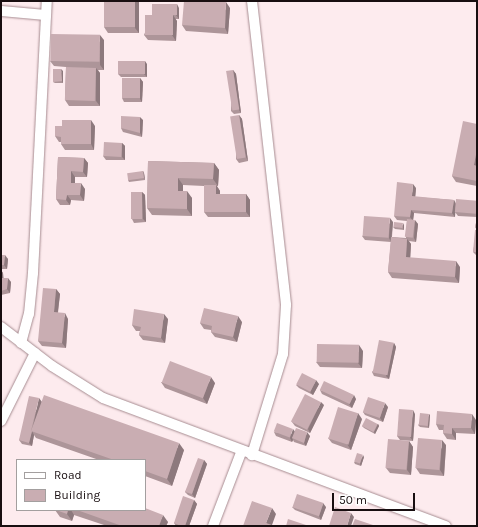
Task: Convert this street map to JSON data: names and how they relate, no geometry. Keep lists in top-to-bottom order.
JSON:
{
  "legend": ["Road", "Building"],
  "scale_bar": "50 m"
}
